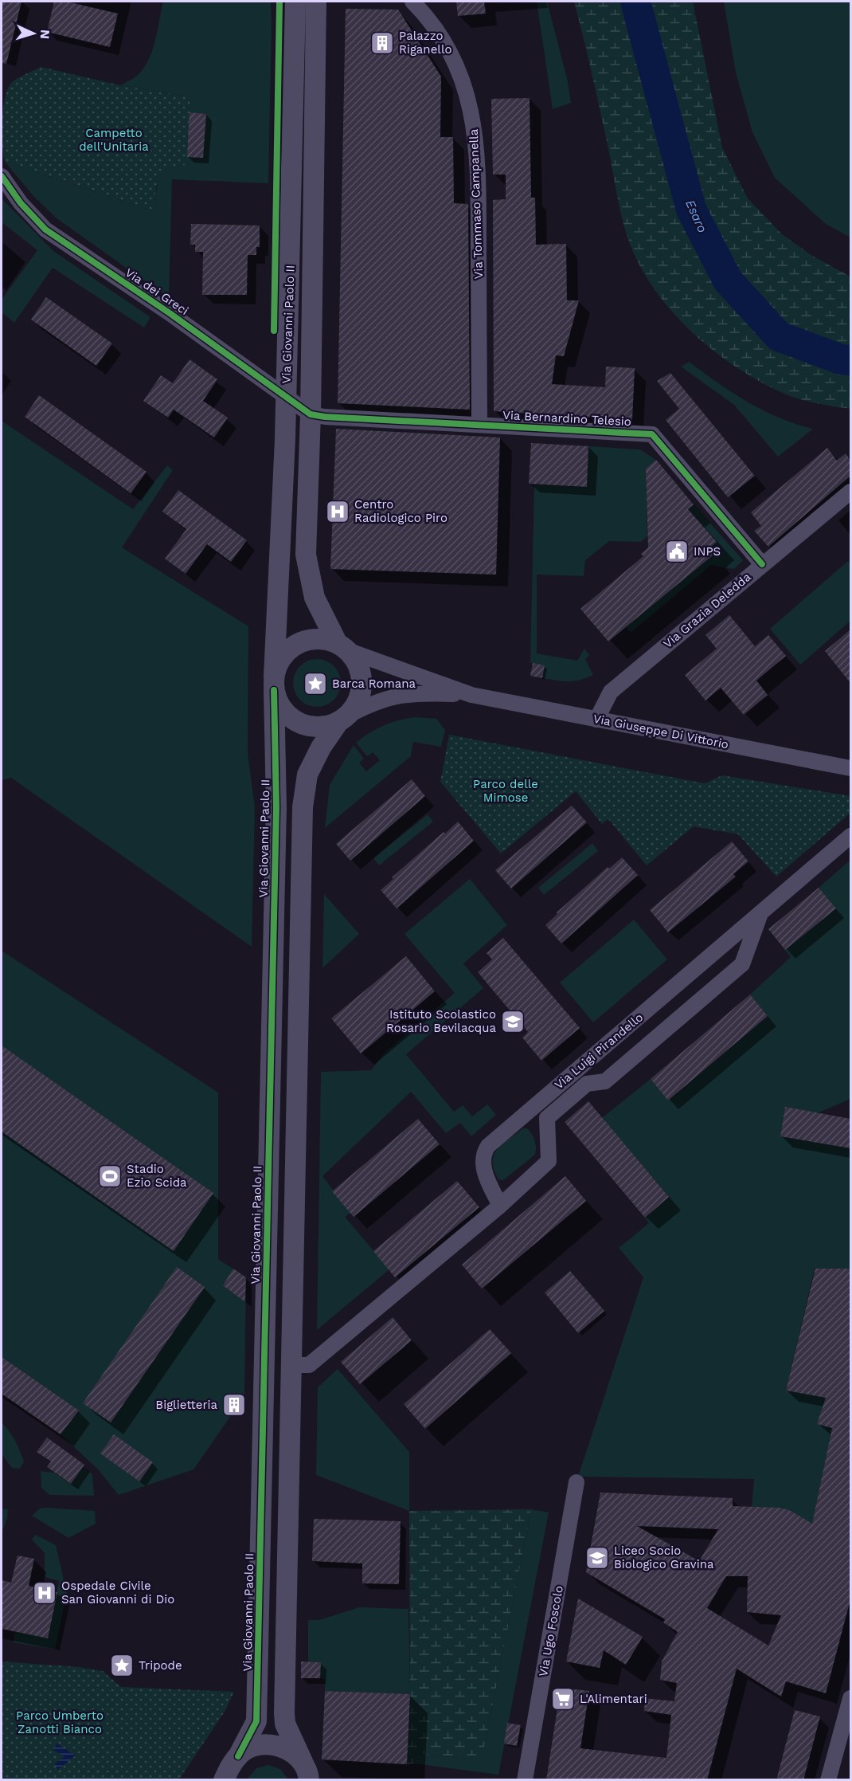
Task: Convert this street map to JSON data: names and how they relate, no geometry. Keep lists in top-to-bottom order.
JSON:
{
  "streets": {
    "street": [
      "Via Tommaso Campanella",
      "Via dei Greci",
      "Via Giovanni Paolo II",
      "Via Bernardino Telesio",
      "Via Grazia Deledda",
      "Via Giuseppe Di Vittorio",
      "Via Luigi Pirandello",
      "Via Ugo Foscolo"
    ]
  },
  "crossings": [
    ["Via Tommaso Campanella", "Via Bernardino Telesio"],
    ["Via dei Greci", "Via Giovanni Paolo II"],
    ["Via dei Greci", "Via Bernardino Telesio"],
    ["Via Giovanni Paolo II", "Via Bernardino Telesio"],
    ["Via Bernardino Telesio", "Via Grazia Deledda"],
    ["Via Grazia Deledda", "Via Giuseppe Di Vittorio"]
  ],
  "water": ["Esaro"],
  "parks": ["Campetto dell'Unitaria", "Parco delle Mimose", "Parco Umberto Zanotti Bianco"],
  "places": {
    "building": ["Palazzo Riganello", "Biglietteria"],
    "hospital": ["Centro Radiologico Piro", "Ospedale Civile San Giovanni di Dio"],
    "public building": ["INPS"],
    "place": ["Barca Romana", "Tripode"],
    "school or university": ["Istituto Scolastico Rosario Bevilacqua", "Liceo Socio Biologico Gravina"],
    "sports": ["Stadio Ezio Scida"],
    "supermarket": ["L'Alimentari"]
  },
  "north": "right"
}
